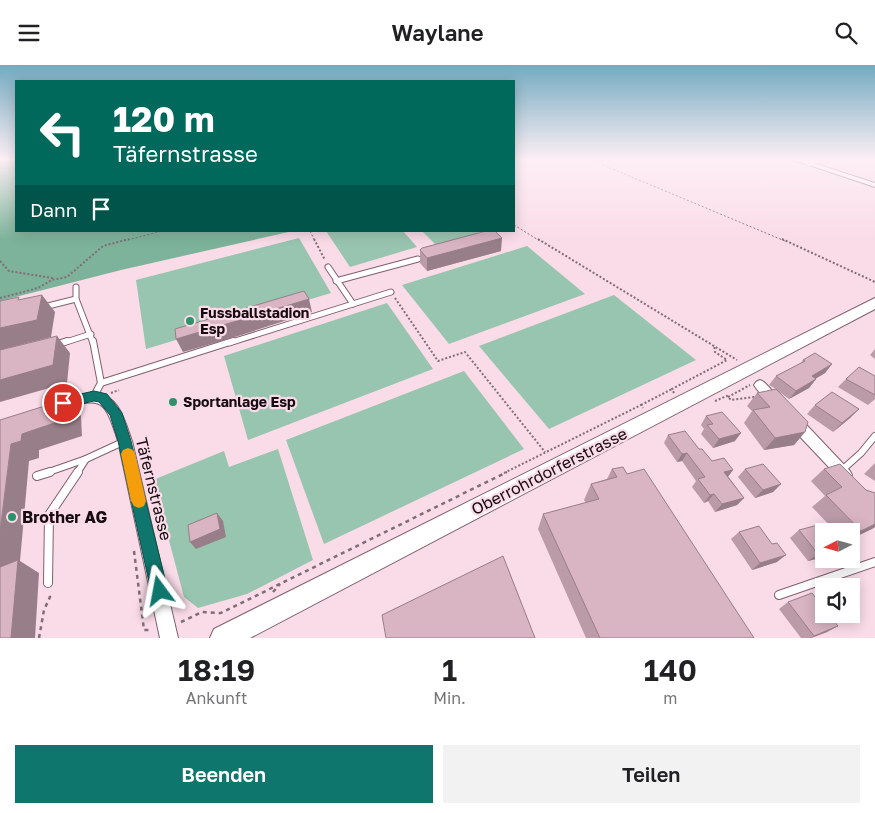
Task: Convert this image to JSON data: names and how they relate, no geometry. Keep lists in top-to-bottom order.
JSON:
{
  "streets": {
    "main road": ["Oberrohrdorferstrasse"],
    "street": ["Täfernstrasse"]
  },
  "places": ["Fussballstadion Esp", "Sportanlage Esp", "Brother AG"],
  "north": "left",
  "page": {
    "header": "Waylane",
    "turn": ["120 m", "Täfernstrasse"],
    "then": "Dann",
    "eta": [
      "18:19",
      "Ankunft",
      "1",
      "Min.",
      "140",
      "m"
    ],
    "buttons": ["Beenden", "Teilen"]
  }
}
